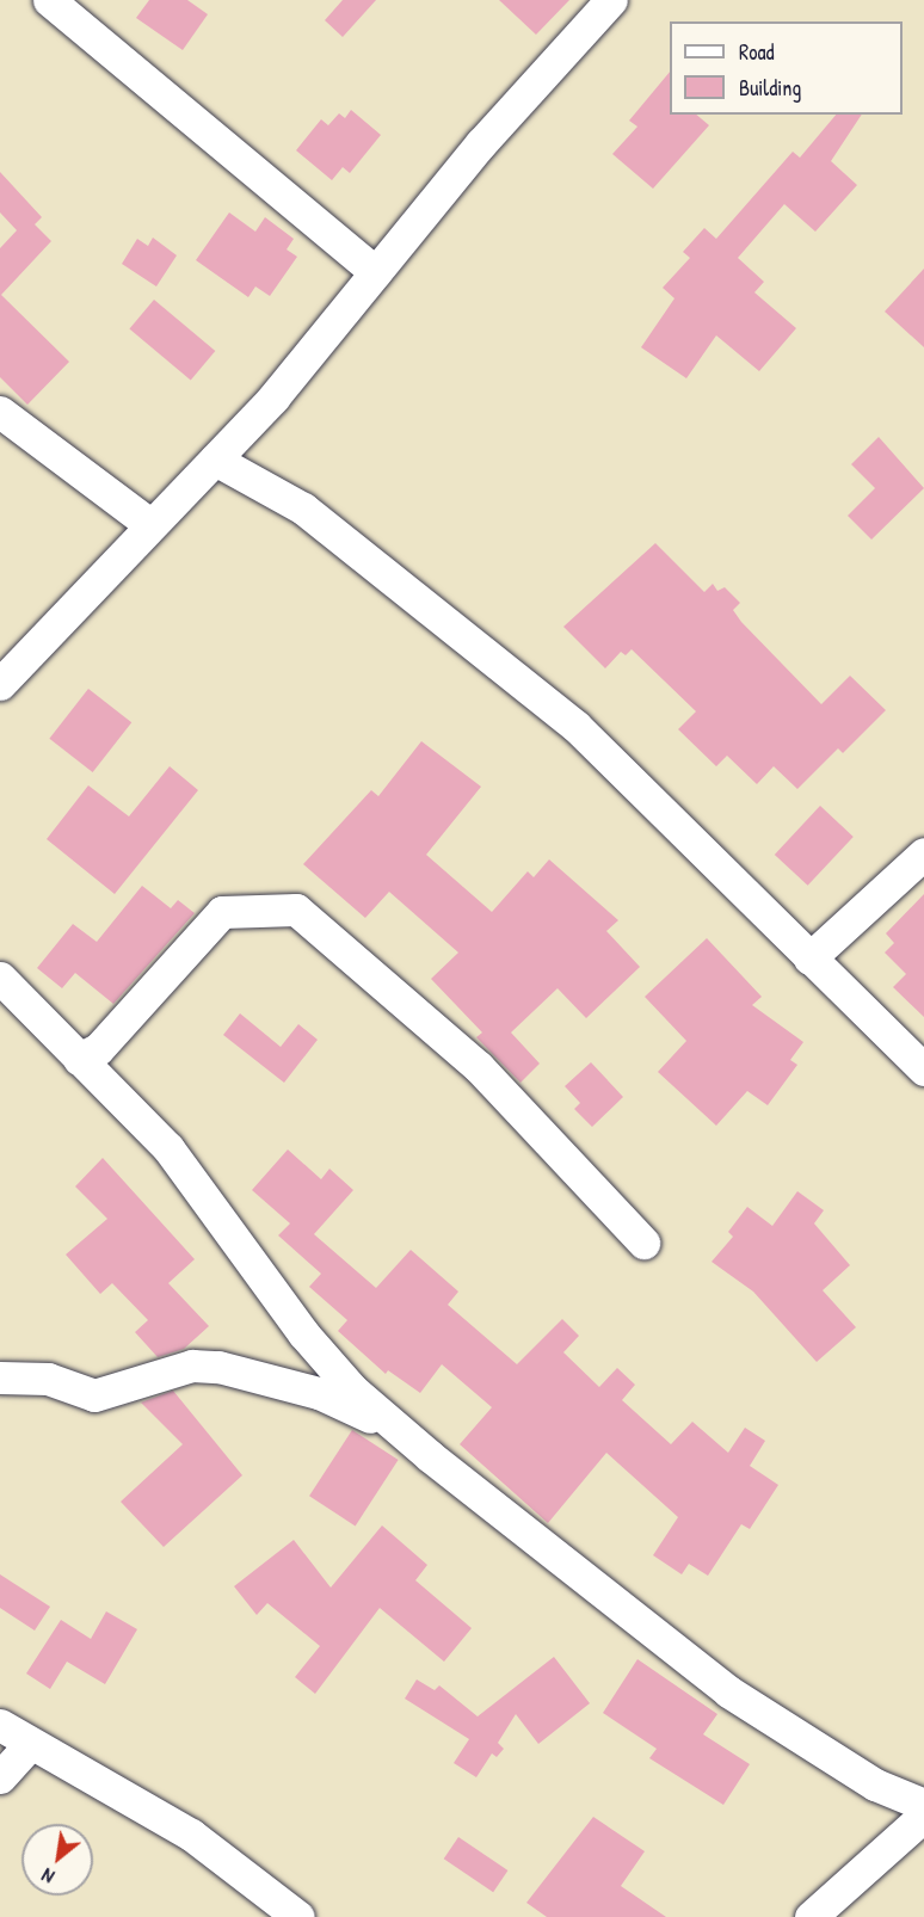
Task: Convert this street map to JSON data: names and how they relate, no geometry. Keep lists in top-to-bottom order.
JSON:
{
  "legend": ["Road", "Building"],
  "north": "bottom left"
}
